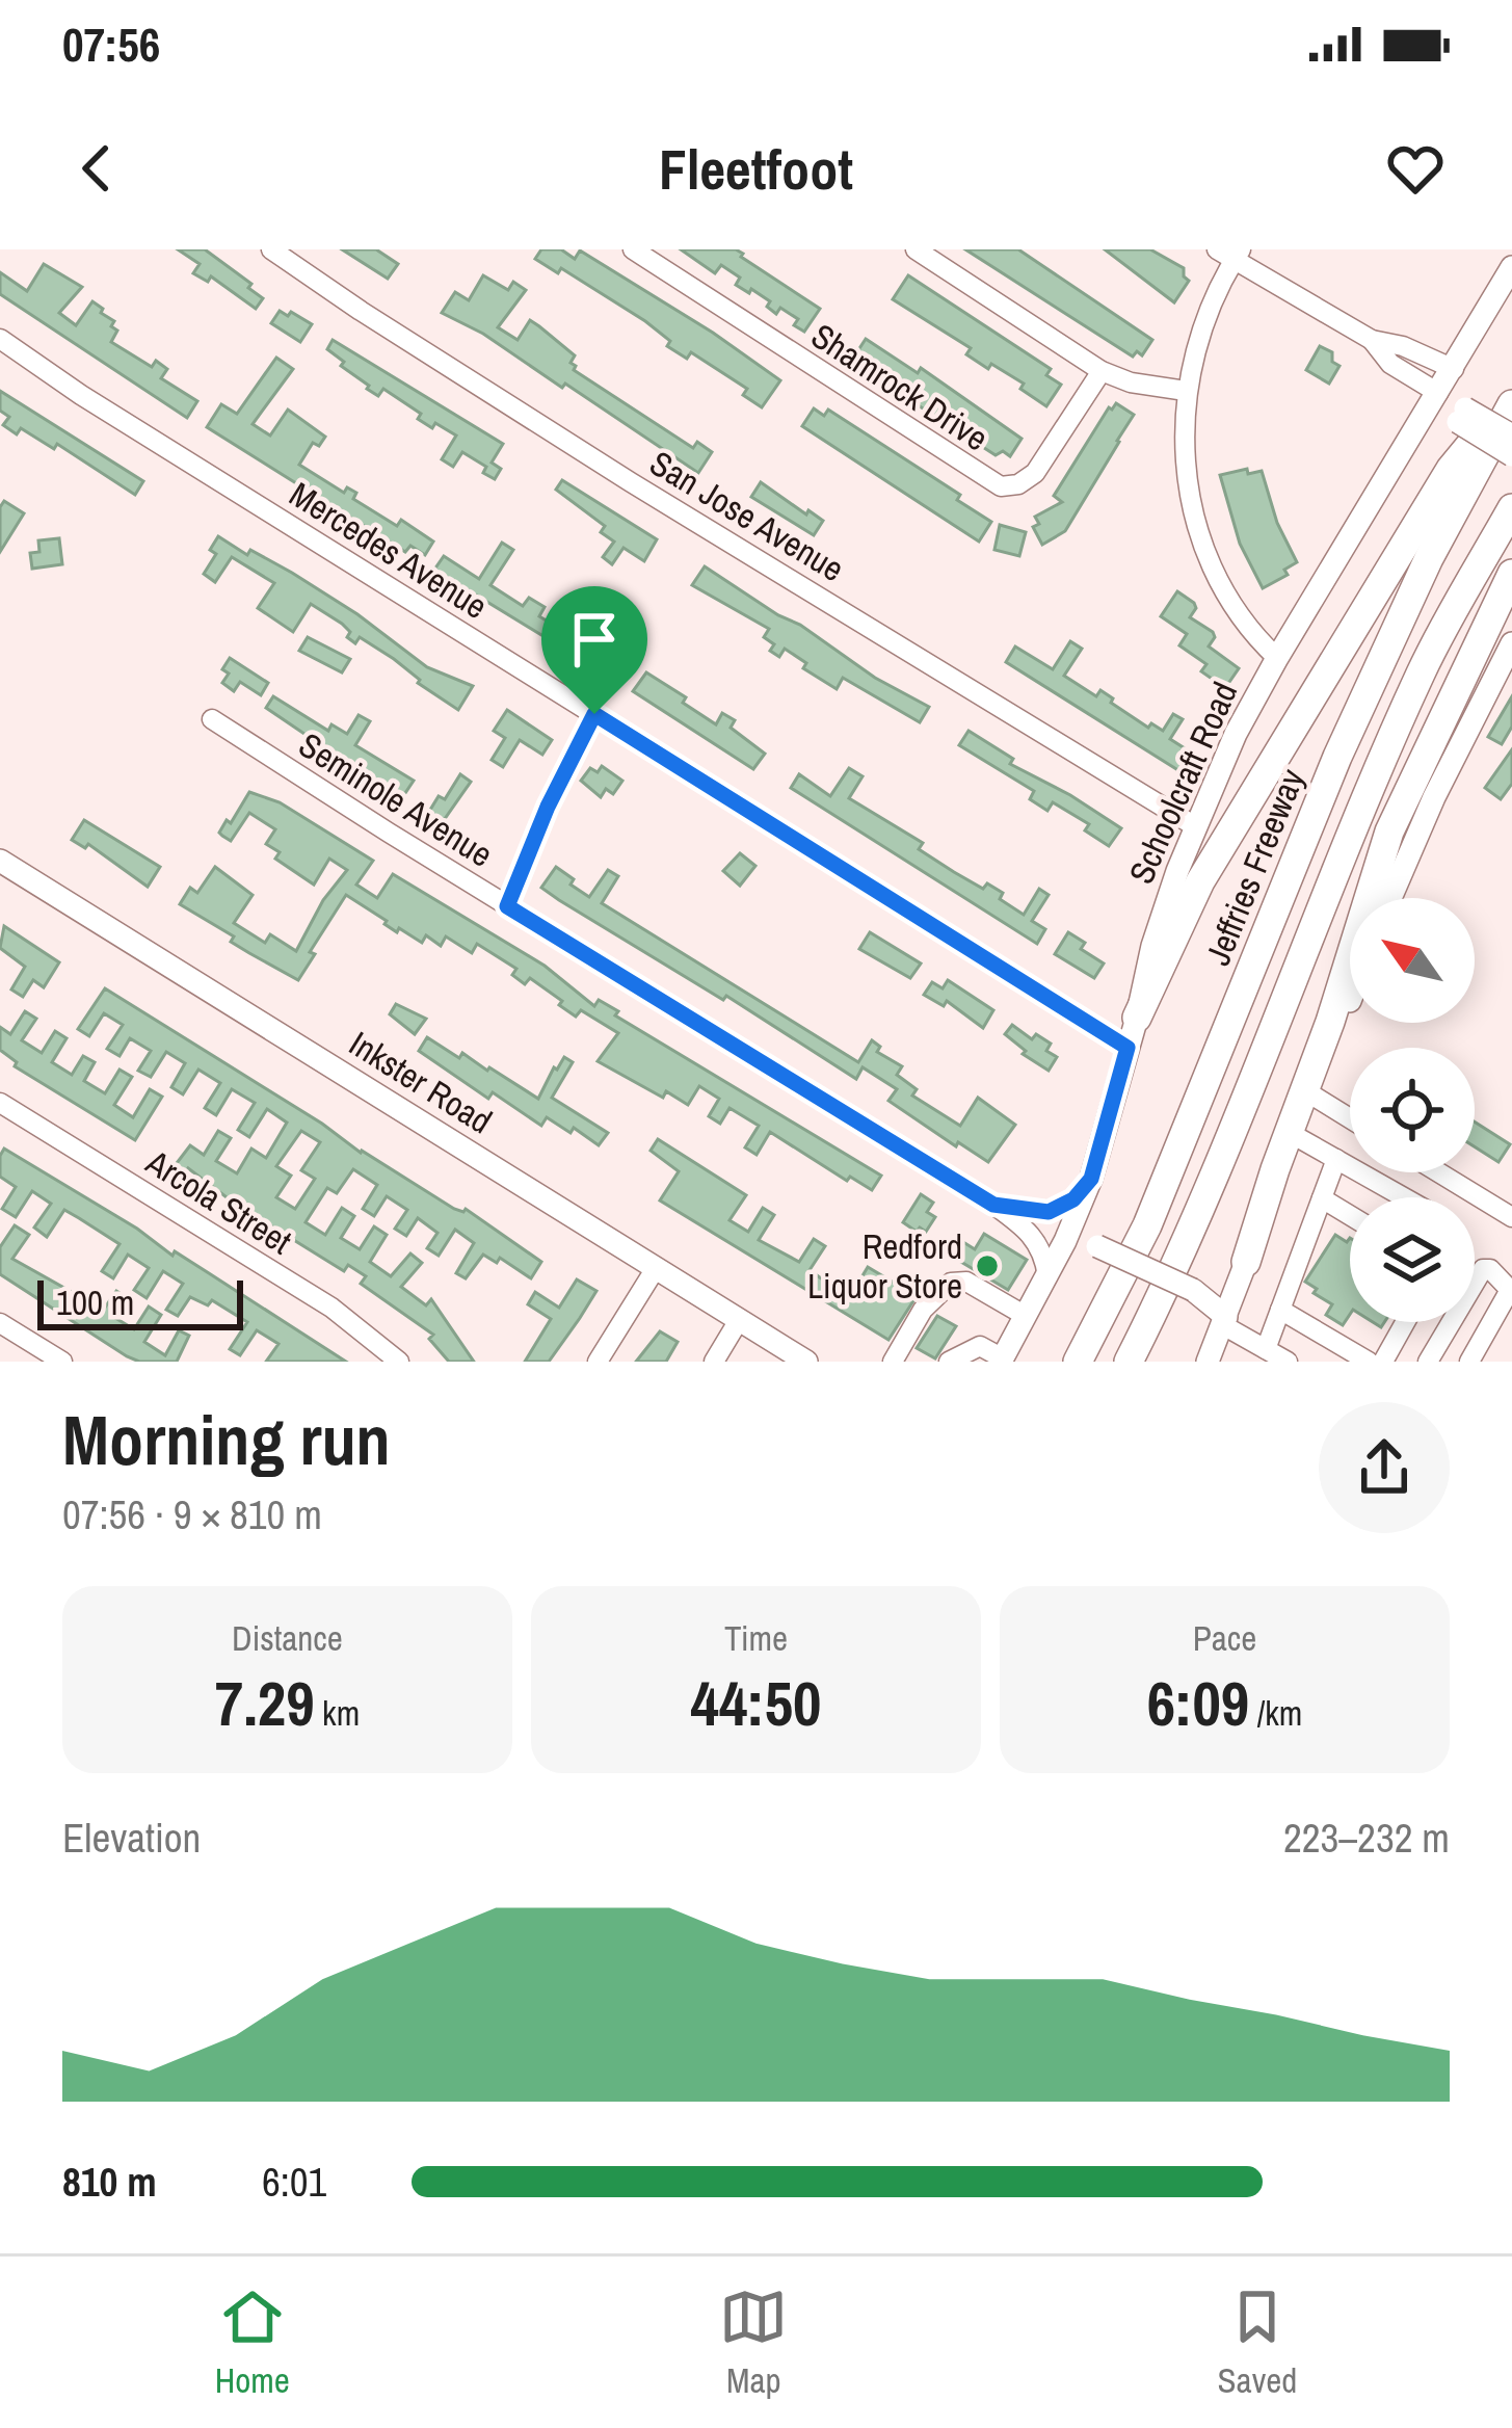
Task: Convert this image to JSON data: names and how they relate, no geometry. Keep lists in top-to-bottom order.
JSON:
{
  "streets": {
    "highway": ["Jeffries Freeway"],
    "main road": ["Schoolcraft Road", "Inkster Road"],
    "street": [
      "Shamrock Drive",
      "San Jose Avenue",
      "Mercedes Avenue",
      "Seminole Avenue",
      "Arcola Street"
    ]
  },
  "crossings": [
    ["San Jose Avenue", "Schoolcraft Road"],
    ["Mercedes Avenue", "Schoolcraft Road"],
    ["Schoolcraft Road", "Seminole Avenue"]
  ],
  "places": ["Redford Liquor Store"],
  "scale_bar": "100 m",
  "north": "top left",
  "page": {
    "status": "07:56",
    "header": "Fleetfoot",
    "scale": "100 m",
    "heading": ["Morning run", "07:56 · 9 × 810 m"],
    "stats": [
      ["Distance", "7.29 km"],
      ["Time", "44:50"],
      ["Pace", "6:09 /km"]
    ],
    "chart": ["Elevation", "223–232 m"],
    "list": [
      {
        "name": "810 m",
        "note": "6:01"
      }
    ],
    "tabs": ["Home", "Map", "Saved"]
  }
}
